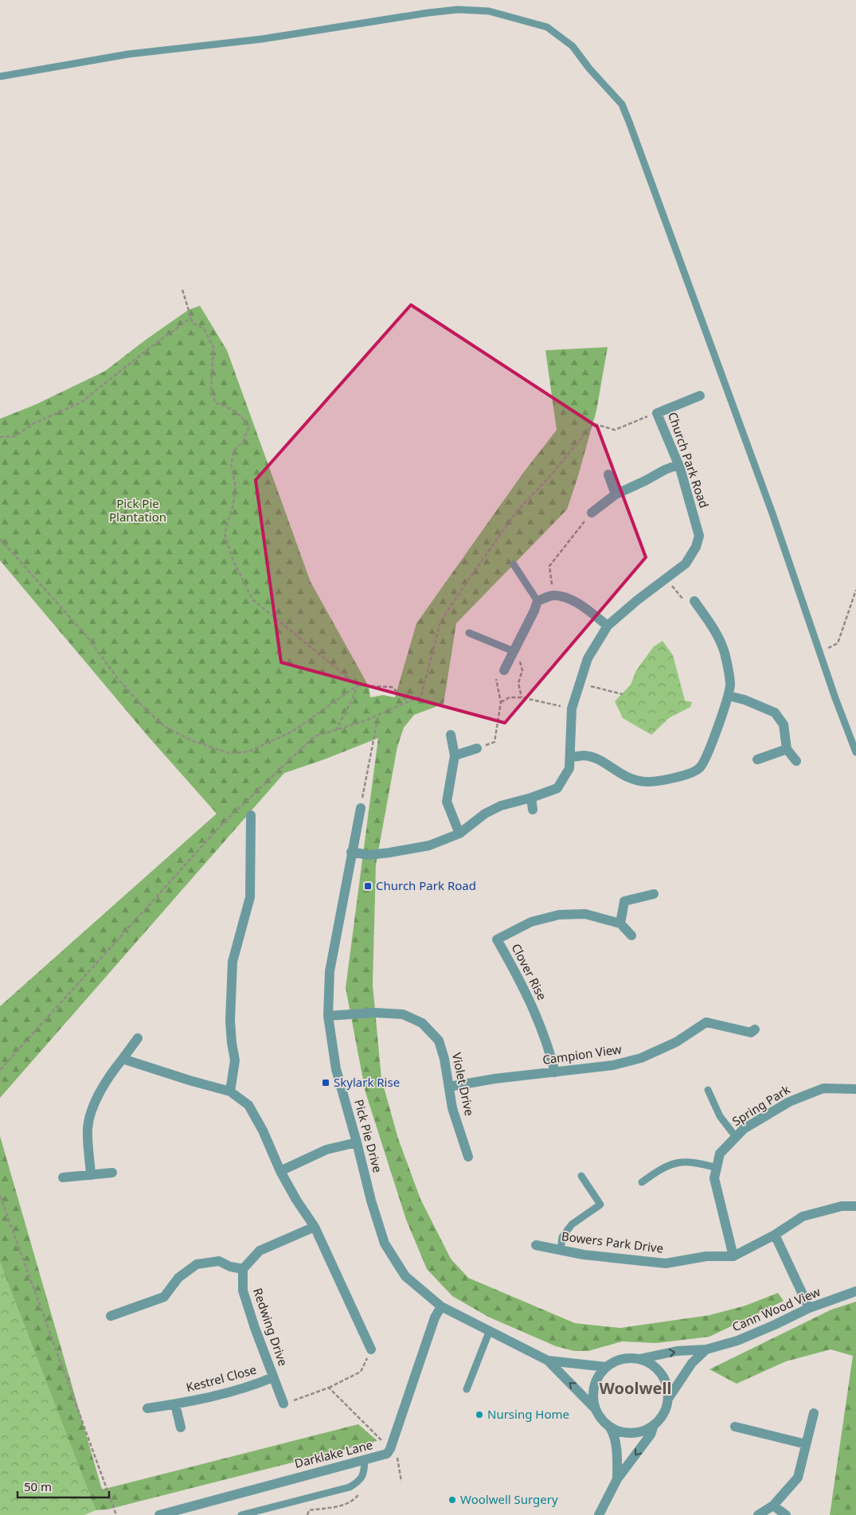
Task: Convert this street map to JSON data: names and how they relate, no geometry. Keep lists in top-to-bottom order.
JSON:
{
  "streets": {
    "street": [
      "Church Park Road",
      "Clover Rise",
      "Campion View",
      "Violet Drive",
      "Spring Park",
      "Pick Pie Drive",
      "Bowers Park Drive",
      "Cann Wood View",
      "Redwing Drive",
      "Kestrel Close",
      "Darklake Lane"
    ]
  },
  "crossings": [
    ["Church Park Road", "Pick Pie Drive"],
    ["Clover Rise", "Campion View"],
    ["Campion View", "Violet Drive"],
    ["Violet Drive", "Pick Pie Drive"],
    ["Spring Park", "Bowers Park Drive"],
    ["Pick Pie Drive", "Cann Wood View"],
    ["Pick Pie Drive", "Darklake Lane"],
    ["Redwing Drive", "Kestrel Close"]
  ],
  "districts": ["Woolwell"],
  "parks": ["Pick Pie Plantation"],
  "places": {
    "transit": ["Church Park Road", "Skylark Rise"],
    "other": ["Nursing Home", "Woolwell Surgery"]
  },
  "scale_bar": "50 m"
}
